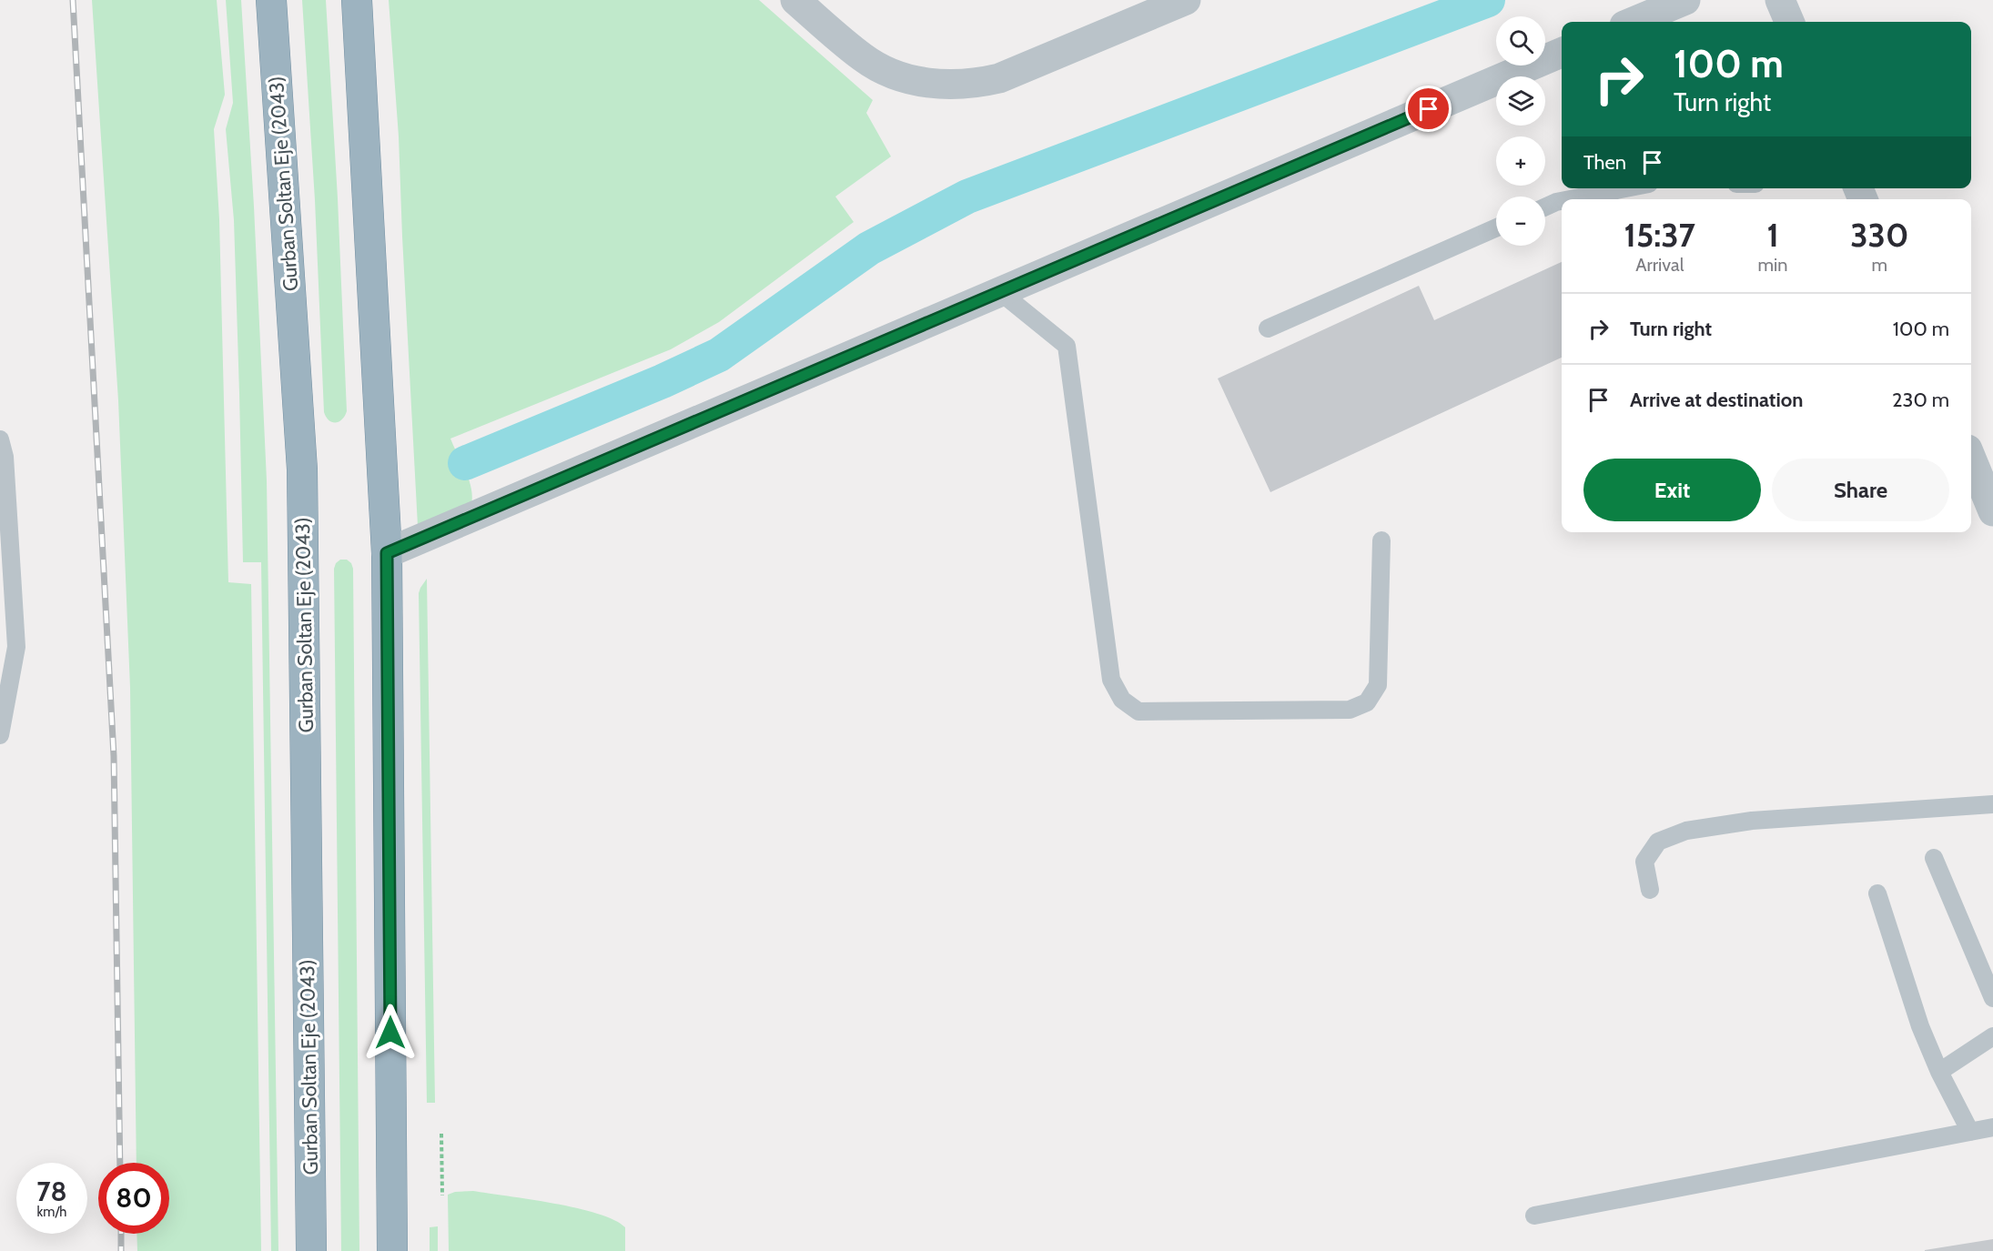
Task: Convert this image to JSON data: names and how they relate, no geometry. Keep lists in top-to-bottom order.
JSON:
{
  "streets": {
    "highway": ["Gurban Soltan Eje (2043)"]
  },
  "page": {
    "map_buttons": ["+", "−"],
    "turn": ["100 m", "Turn right"],
    "then": "Then",
    "eta": [
      "15:37",
      "Arrival",
      "1",
      "min",
      "330",
      "m"
    ],
    "list": [
      {
        "name": "Turn right",
        "value": "100 m"
      },
      {
        "name": "Arrive at destination",
        "value": "230 m"
      }
    ],
    "buttons": ["Exit", "Share"],
    "speed": "78 km/h",
    "limit": "80"
  }
}
